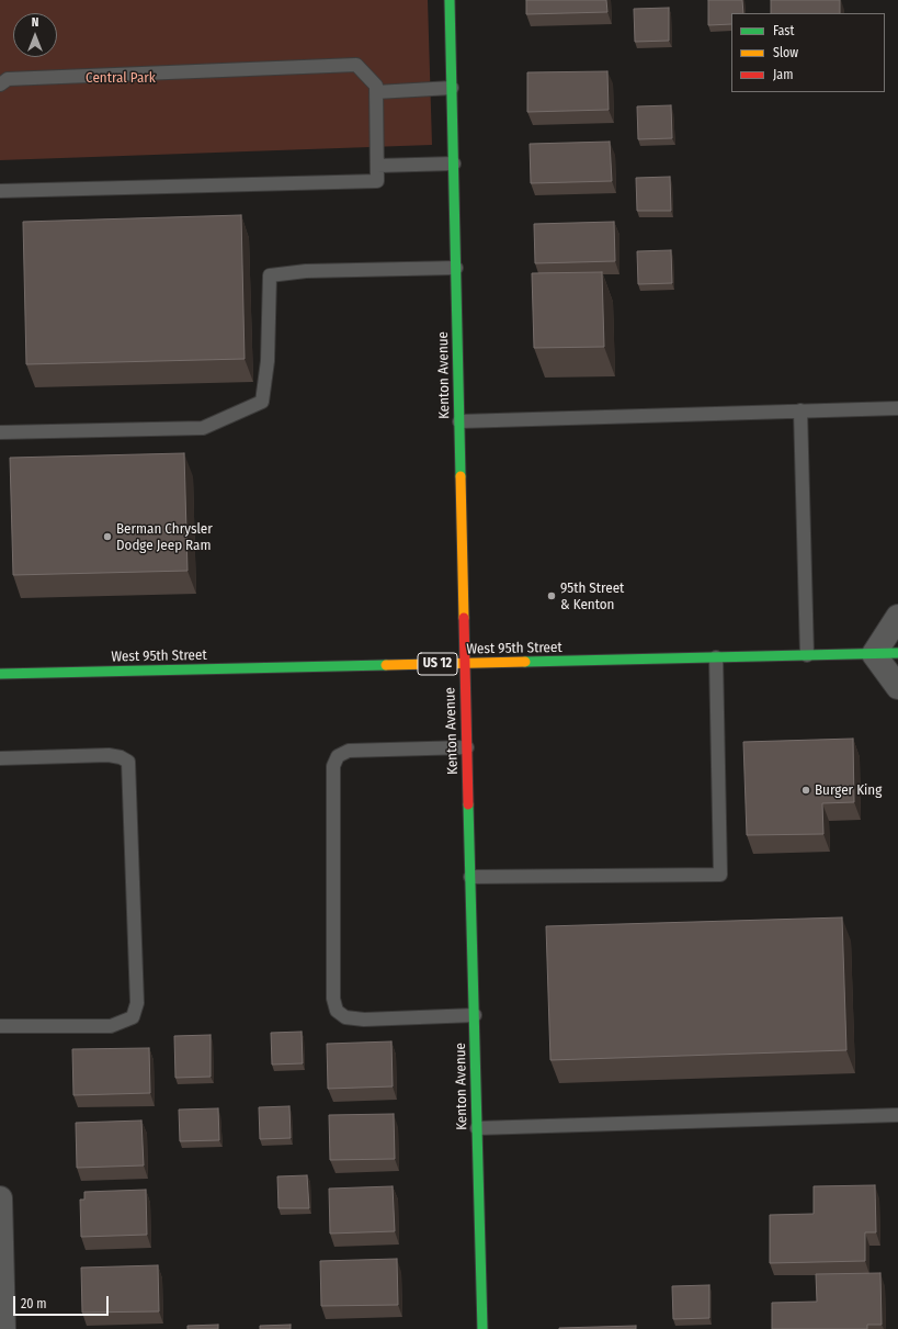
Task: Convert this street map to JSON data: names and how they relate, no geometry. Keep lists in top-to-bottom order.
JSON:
{
  "streets": {
    "street": ["Kenton Avenue", "West 95th Street", "US 12"]
  },
  "crossings": [
    ["Kenton Avenue", "West 95th Street"]
  ],
  "parks": ["Central Park"],
  "places": ["Berman Chrysler Dodge Jeep Ram", "95th Street & Kenton", "Burger King"],
  "legend": ["Fast", "Slow", "Jam"],
  "scale_bar": "20 m",
  "north": "top"
}
